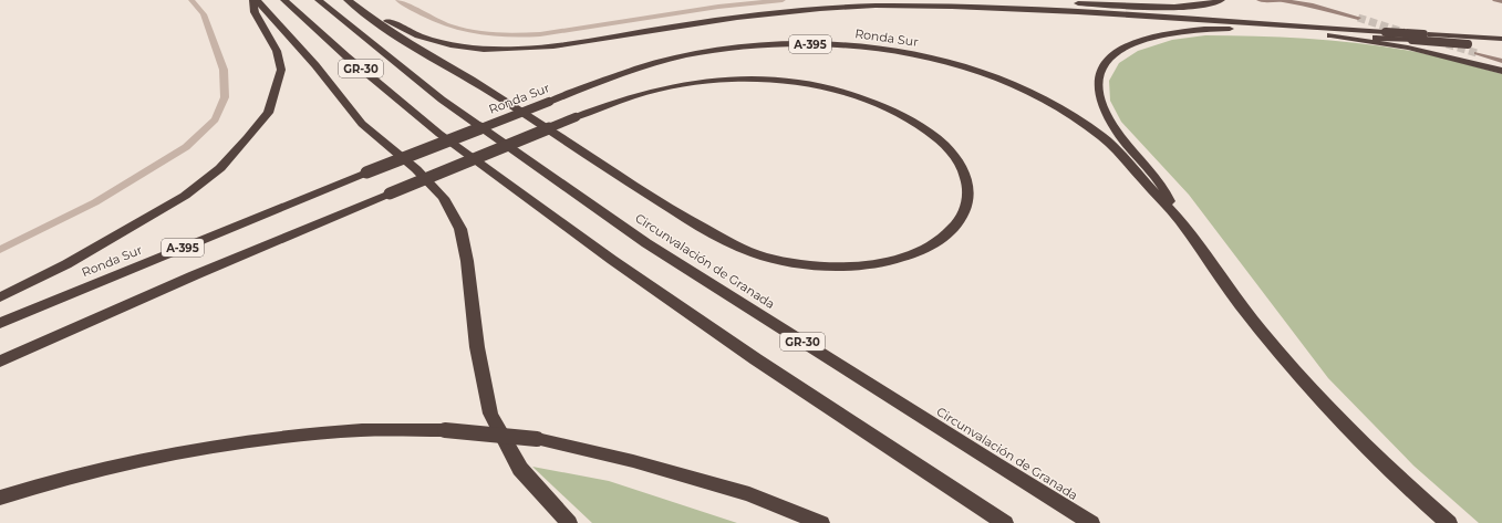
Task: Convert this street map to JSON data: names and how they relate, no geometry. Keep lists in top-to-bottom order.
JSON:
{
  "streets": {
    "highway": [
      "Ronda Sur",
      "A-395",
      "GR-30",
      "Circunvalación de Granada"
    ]
  }
}
